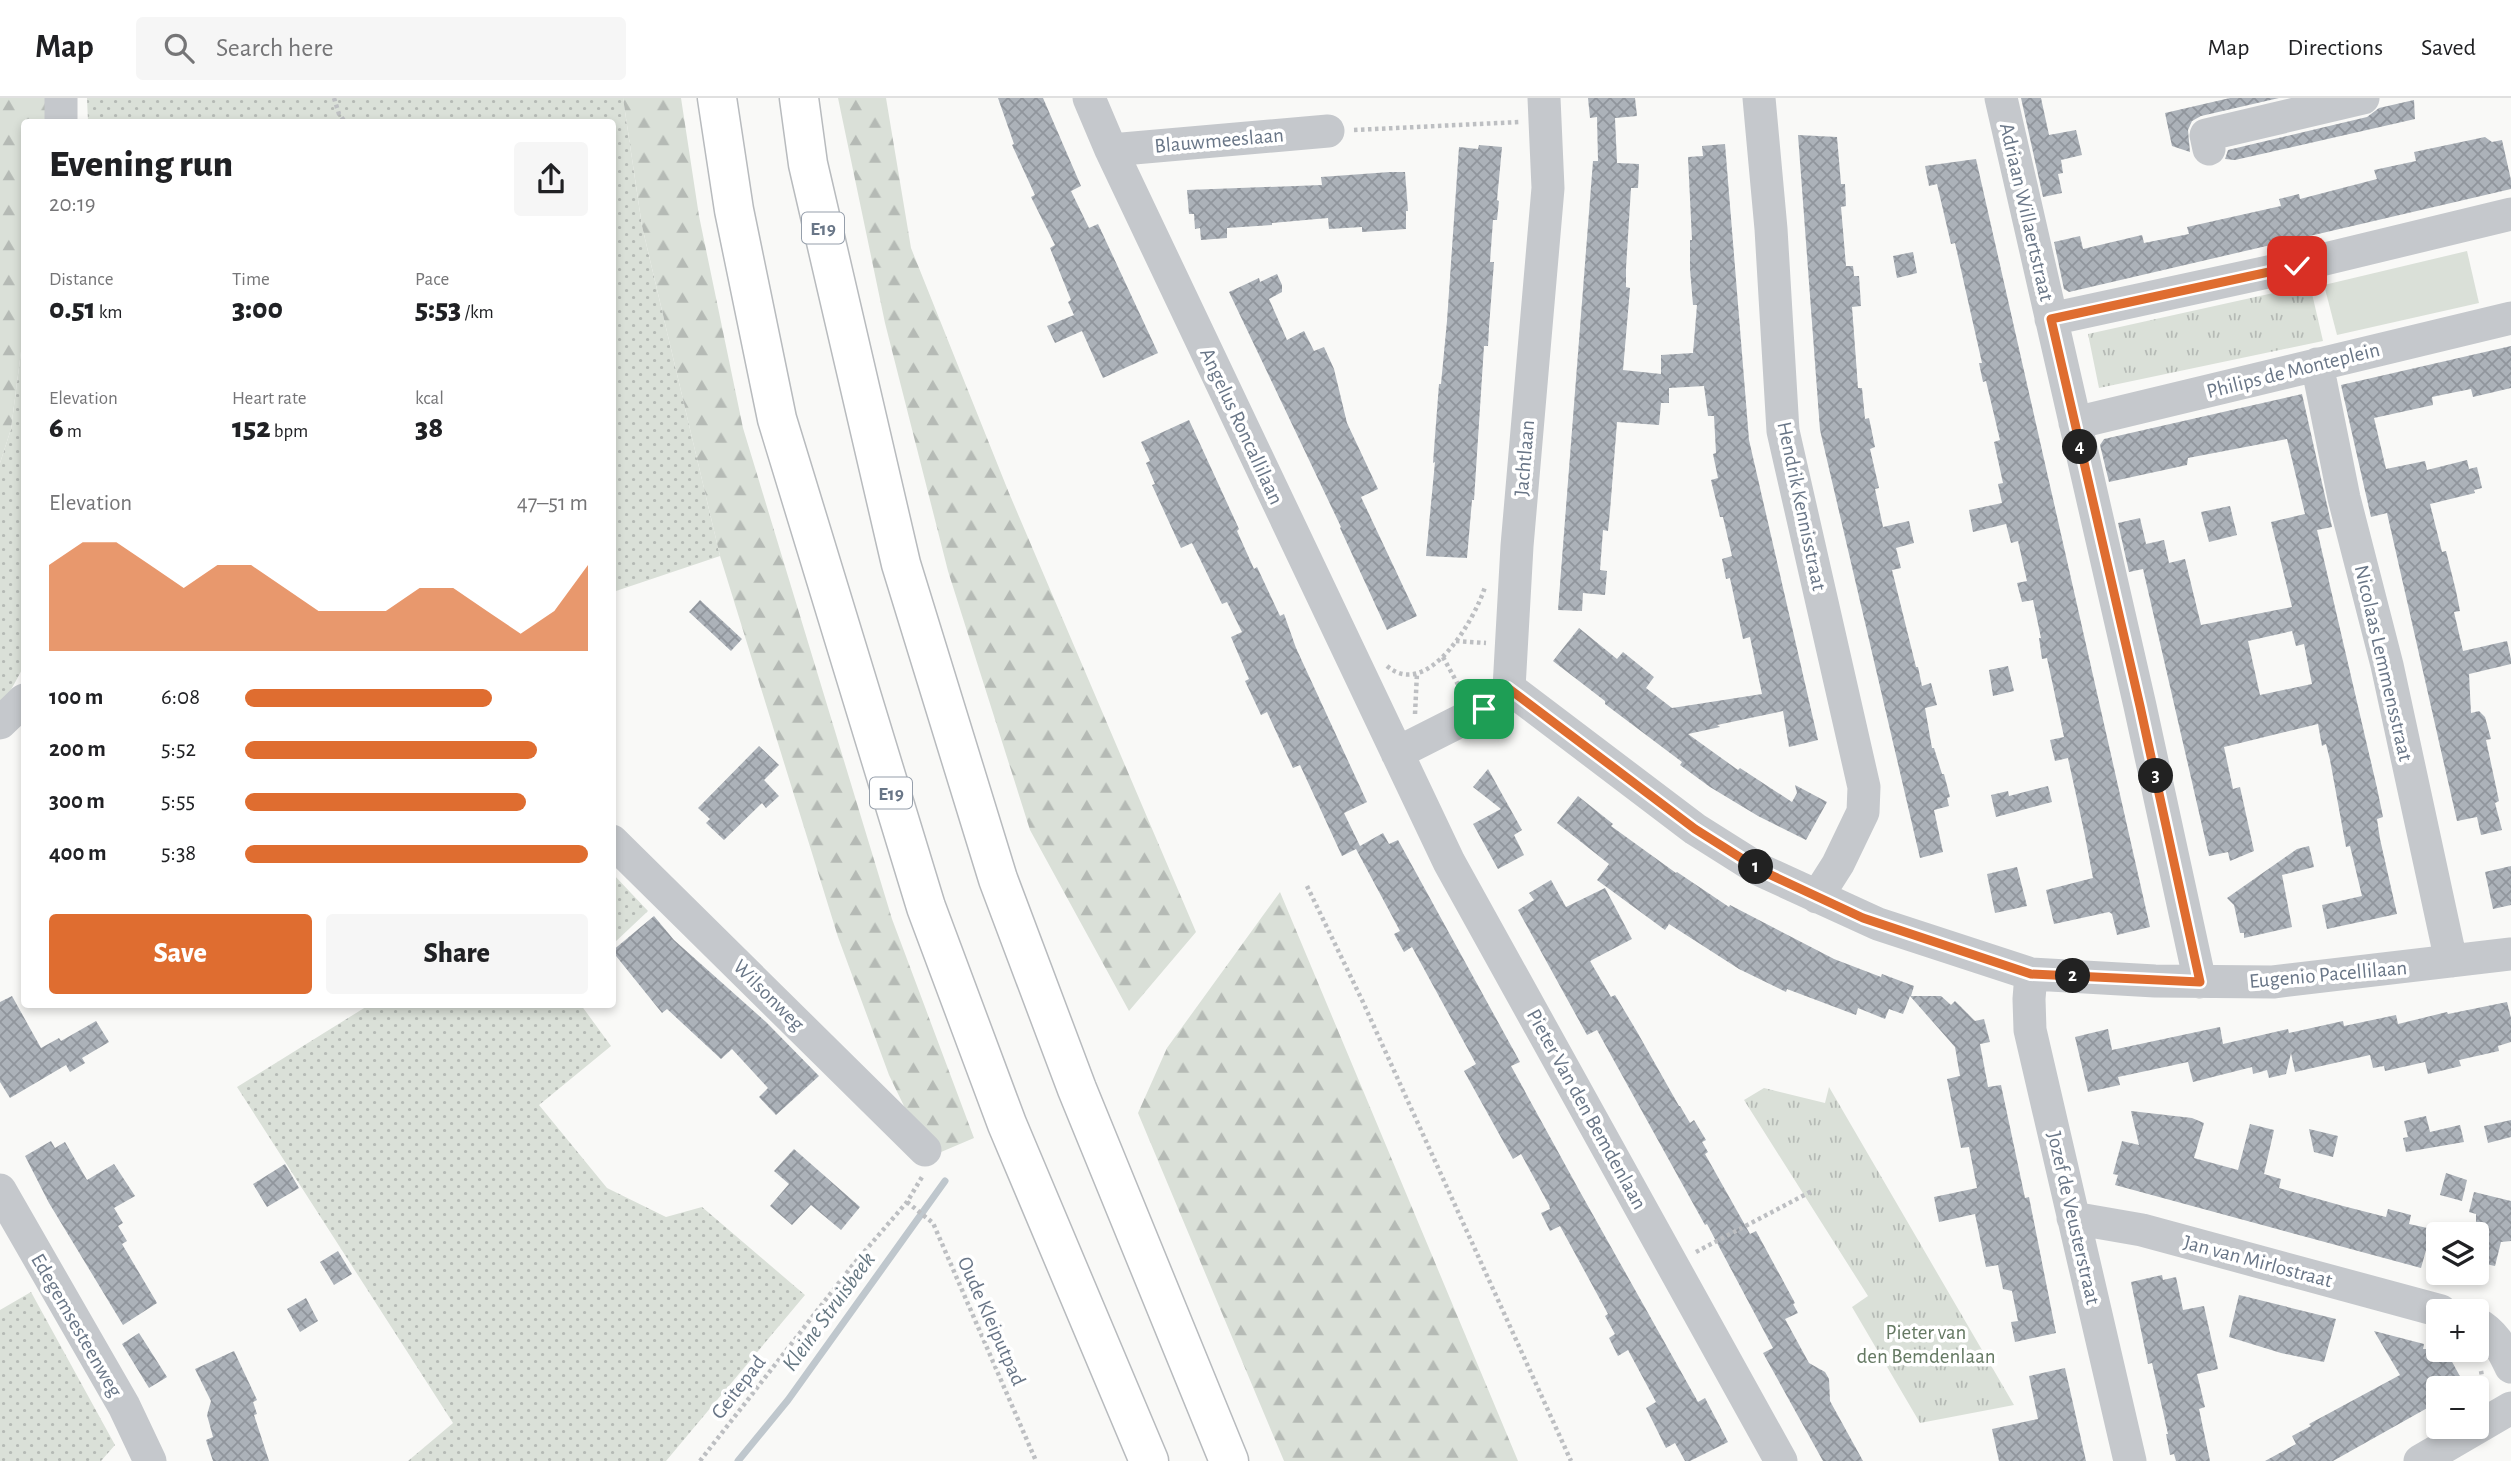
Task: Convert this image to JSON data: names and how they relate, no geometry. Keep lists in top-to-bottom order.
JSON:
{
  "streets": {
    "highway": ["E19"],
    "street": [
      "Blauwmeeslaan",
      "Adriaan Willaertstraat",
      "Philips de Monteplein",
      "Angelus Roncallilaan",
      "Jachtlaan",
      "Hendrik Kennisstraat",
      "Nicolaas Lemmensstraat",
      "Eugenio Pacellilaan",
      "Wilsonweg",
      "Pieter Van den Bemdenlaan",
      "Jozef de Veusterstraat",
      "Jan van Mirlostraat",
      "Edegemsesteenweg"
    ],
    "path": ["Oude Kleiputpad", "Geitepad"]
  },
  "crossings": [
    ["Blauwmeeslaan", "Angelus Roncallilaan"],
    ["Adriaan Willaertstraat", "Philips de Monteplein"],
    ["Adriaan Willaertstraat", "Eugenio Pacellilaan"],
    ["Philips de Monteplein", "Nicolaas Lemmensstraat"],
    ["Angelus Roncallilaan", "Pieter Van den Bemdenlaan"],
    ["Jachtlaan", "Eugenio Pacellilaan"],
    ["Hendrik Kennisstraat", "Eugenio Pacellilaan"],
    ["Nicolaas Lemmensstraat", "Eugenio Pacellilaan"],
    ["Eugenio Pacellilaan", "Jozef de Veusterstraat"],
    ["Jozef de Veusterstraat", "Jan van Mirlostraat"],
    ["Oude Kleiputpad", "Geitepad"]
  ],
  "water": ["Kleine Struisbeek"],
  "parks": ["Pieter van den Bemdenlaan"],
  "page": {
    "header": "Map",
    "search": "Search here",
    "nav": ["Map", "Directions", "Saved"],
    "heading": ["Evening run", "20:19"],
    "stats": [
      ["Distance", "0.51 km"],
      ["Time", "3:00"],
      ["Pace", "5:53 /km"],
      ["Elevation", "6 m"],
      ["Heart rate", "152 bpm"],
      ["kcal", "38"]
    ],
    "pins": [
      "4",
      "3",
      "1",
      "2"
    ],
    "chart": ["Elevation", "47–51 m"],
    "list": [
      {
        "name": "100 m",
        "note": "6:08"
      },
      {
        "name": "200 m",
        "note": "5:52"
      },
      {
        "name": "300 m",
        "note": "5:55"
      },
      {
        "name": "400 m",
        "note": "5:38"
      }
    ],
    "buttons": ["Save", "Share"],
    "map_buttons": ["+", "−"]
  }
}
